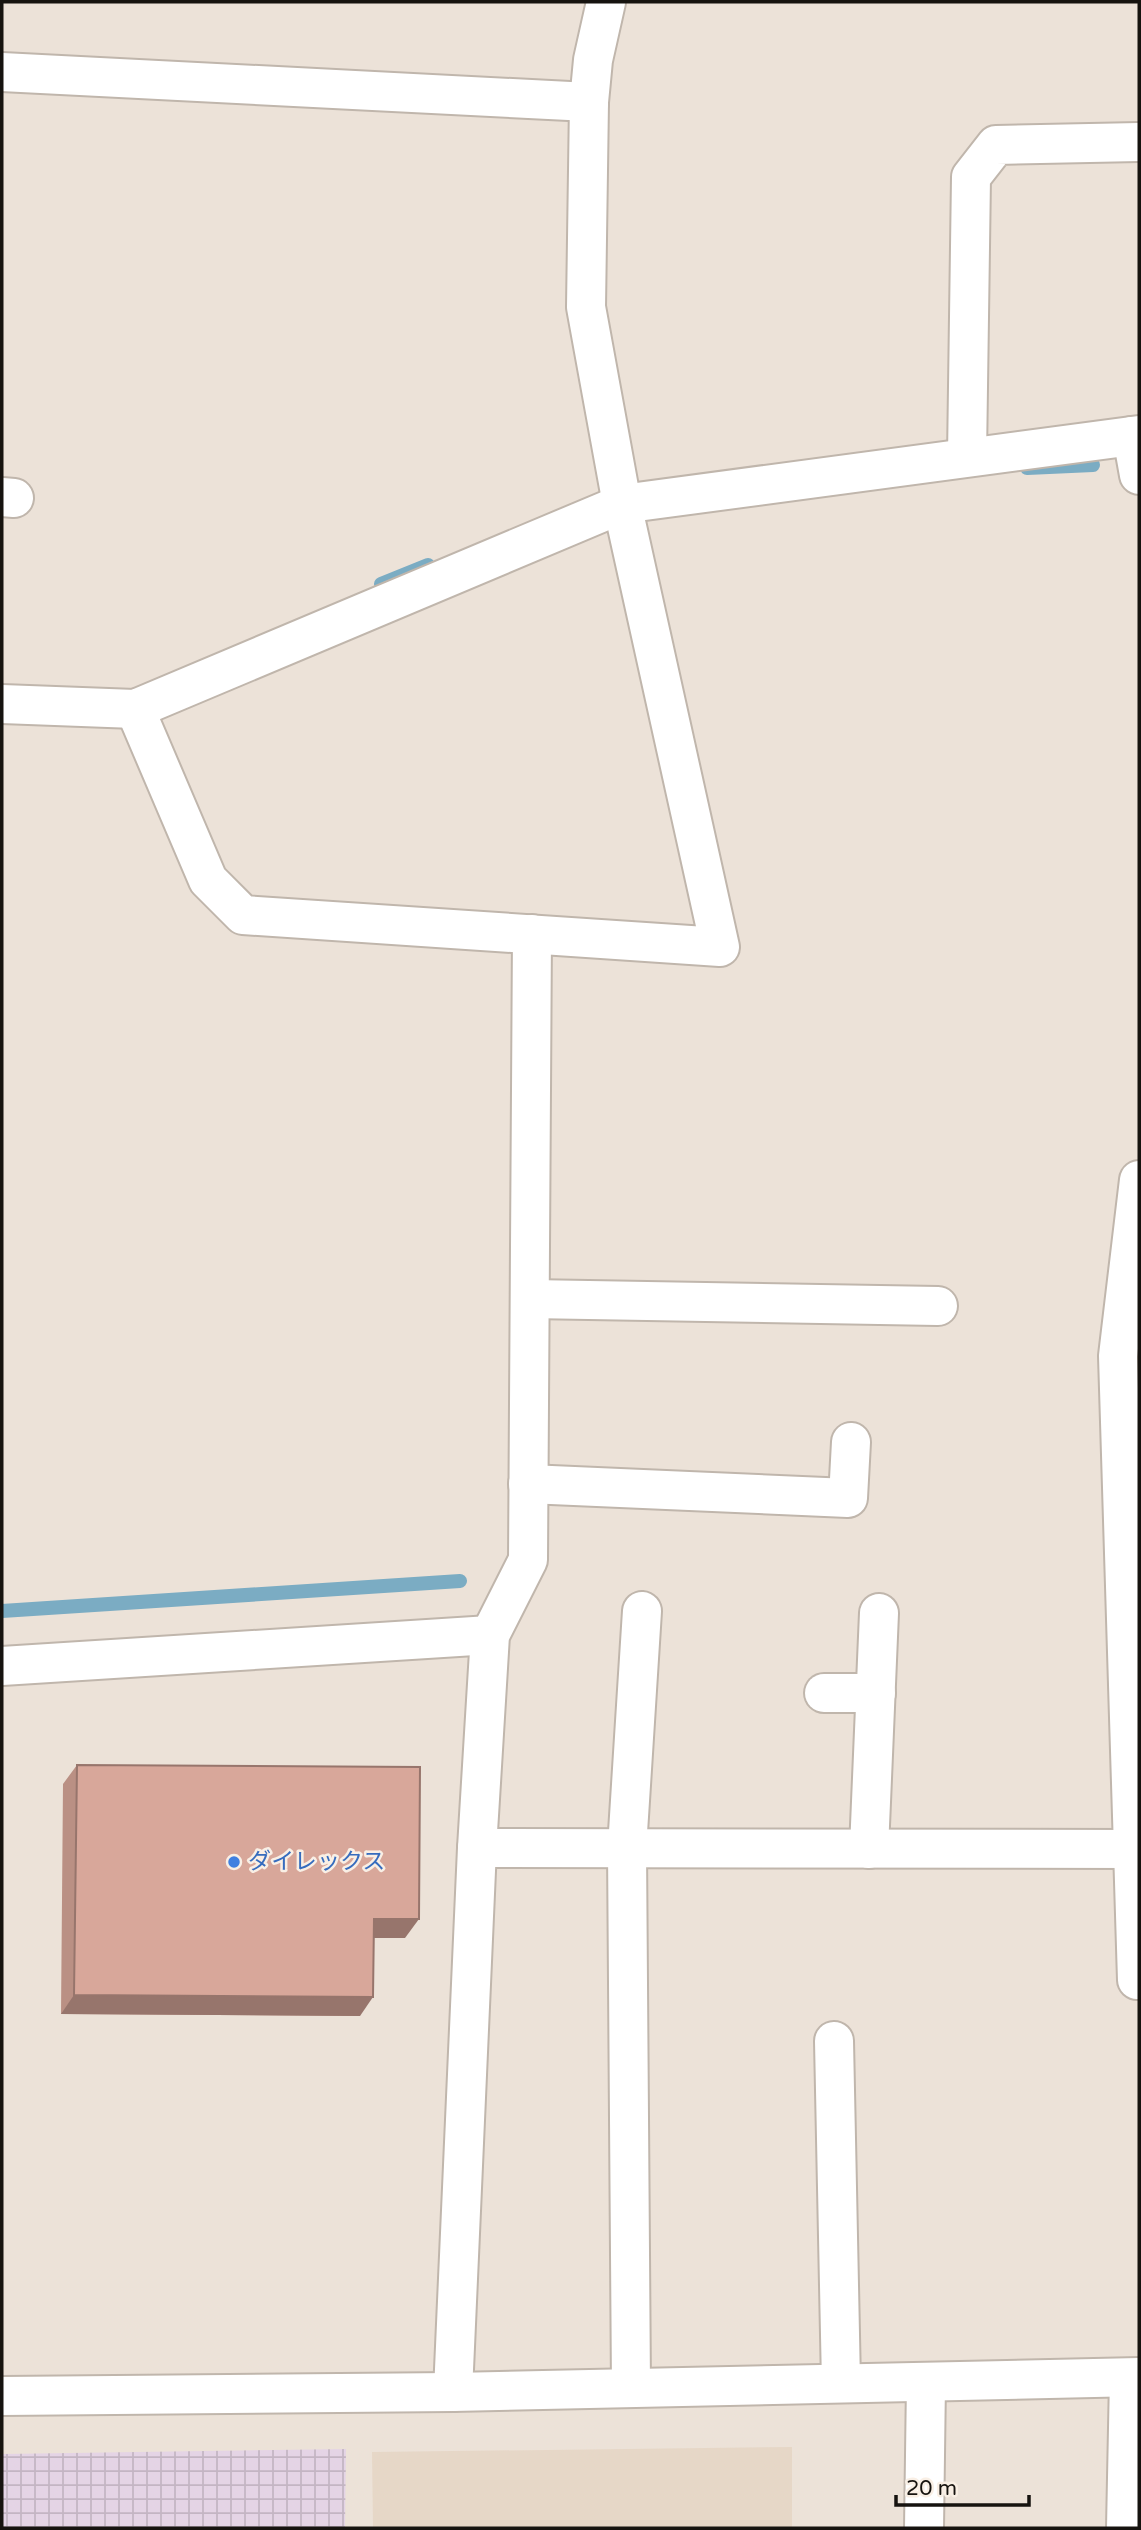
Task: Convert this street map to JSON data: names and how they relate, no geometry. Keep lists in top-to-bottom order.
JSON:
{
  "places": ["ダイレックス"],
  "scale_bar": "20 m"
}
